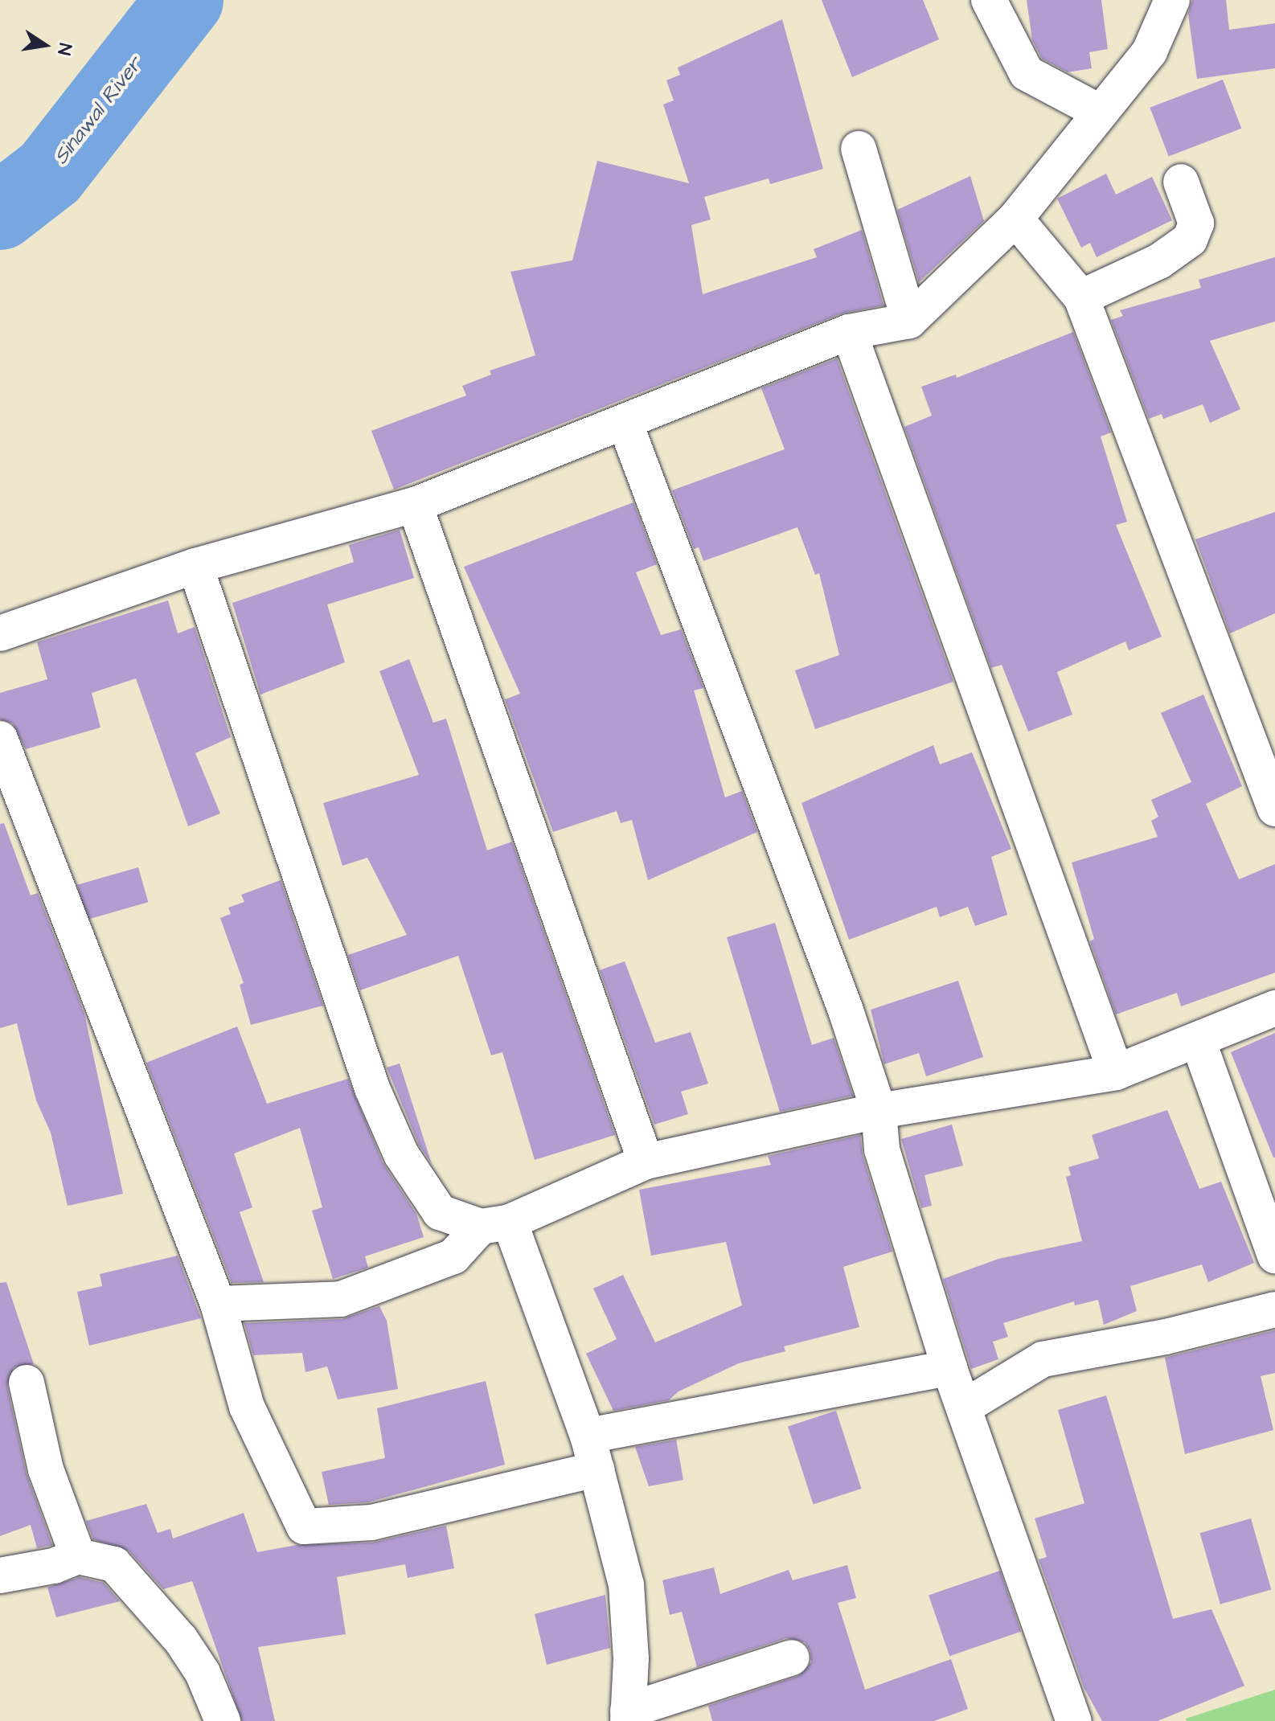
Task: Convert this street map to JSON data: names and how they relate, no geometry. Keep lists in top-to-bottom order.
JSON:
{
  "water": ["Sinawal River"],
  "north": "right"
}
